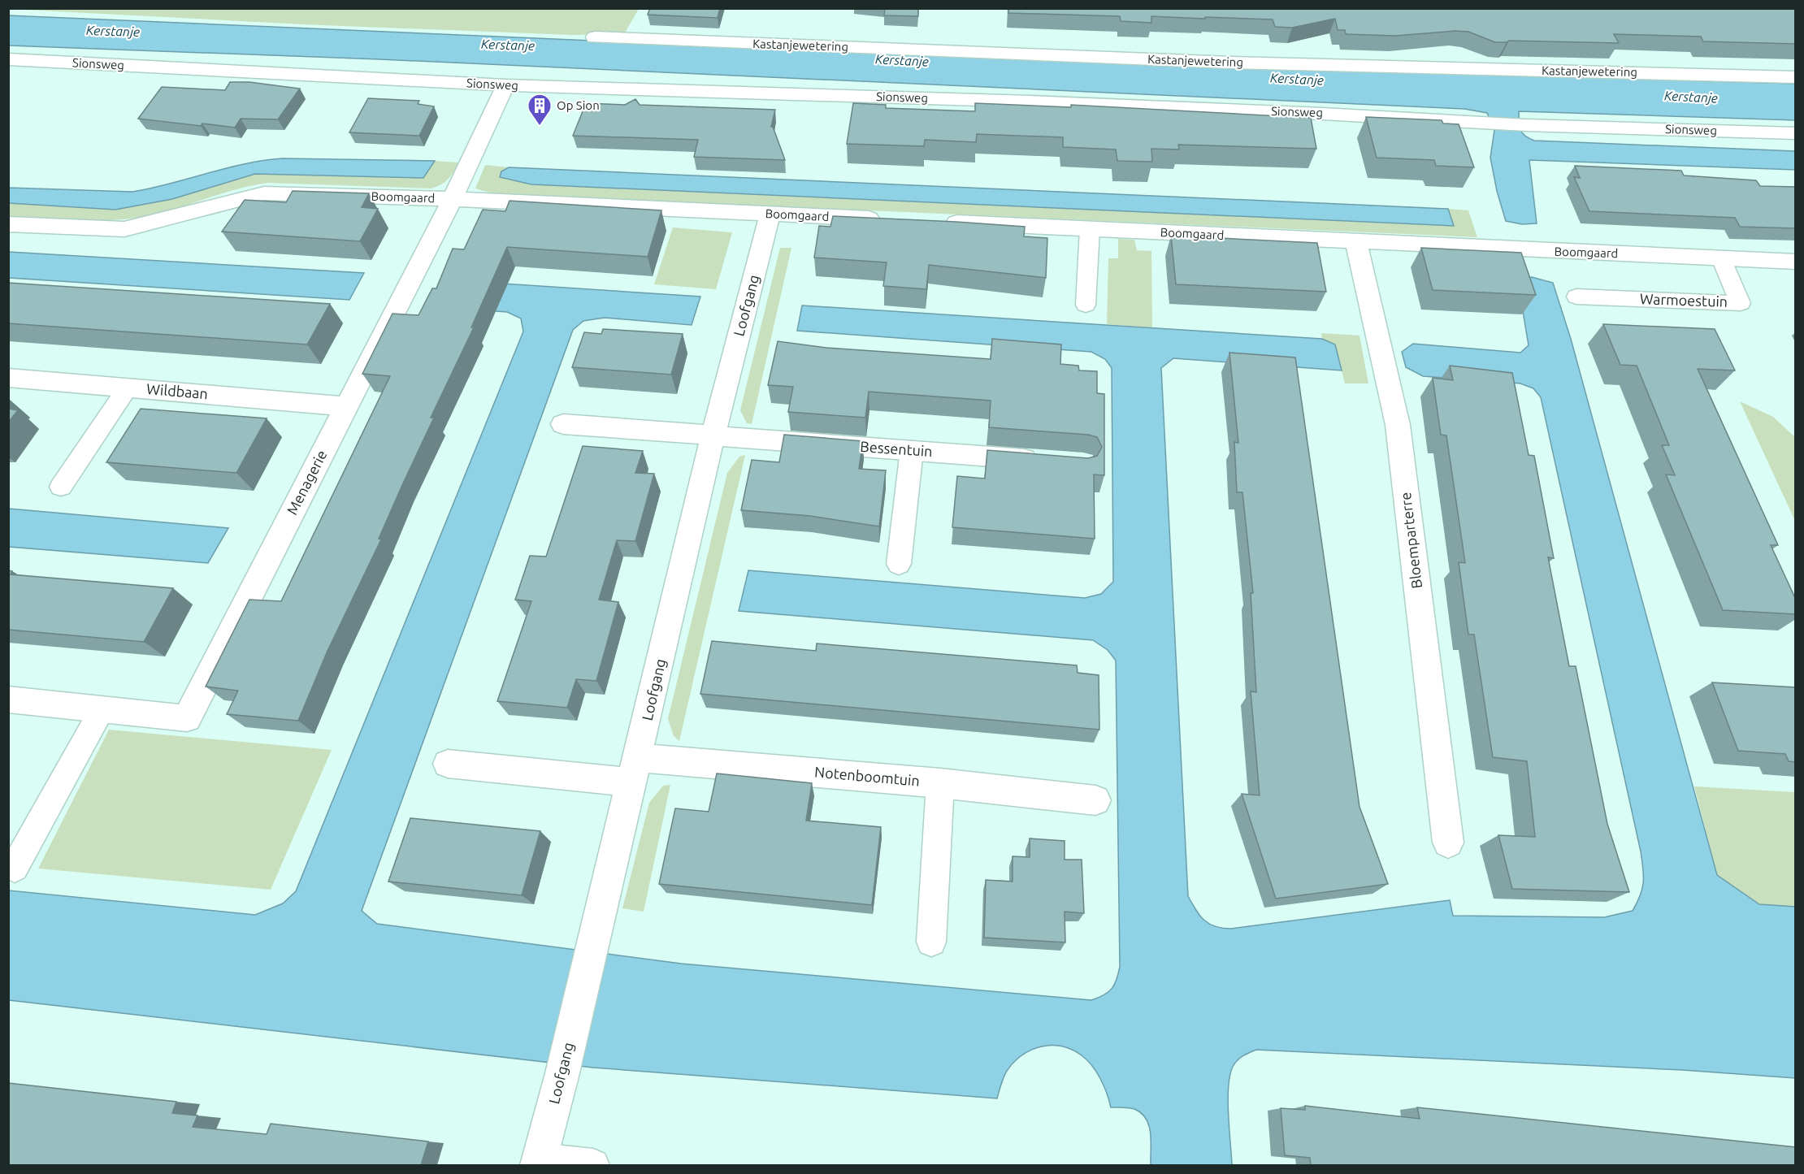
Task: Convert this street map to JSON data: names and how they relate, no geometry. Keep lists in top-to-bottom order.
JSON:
{
  "streets": {
    "street": [
      "Kastanjewetering",
      "Sionsweg",
      "Boomgaard",
      "Loofgang",
      "Wildbaan",
      "Bessentuin",
      "Menagerie",
      "Bloemparterre",
      "Notenboomtuin"
    ],
    "lane": ["Warmoestuin"]
  },
  "crossings": [
    ["Sionsweg", "Menagerie"],
    ["Boomgaard", "Warmoestuin"],
    ["Boomgaard", "Loofgang"],
    ["Boomgaard", "Menagerie"],
    ["Boomgaard", "Bloemparterre"],
    ["Loofgang", "Bessentuin"],
    ["Loofgang", "Notenboomtuin"],
    ["Wildbaan", "Menagerie"]
  ],
  "water": ["Kerstanje"],
  "places": {
    "building": ["Op Sion"]
  }
}
